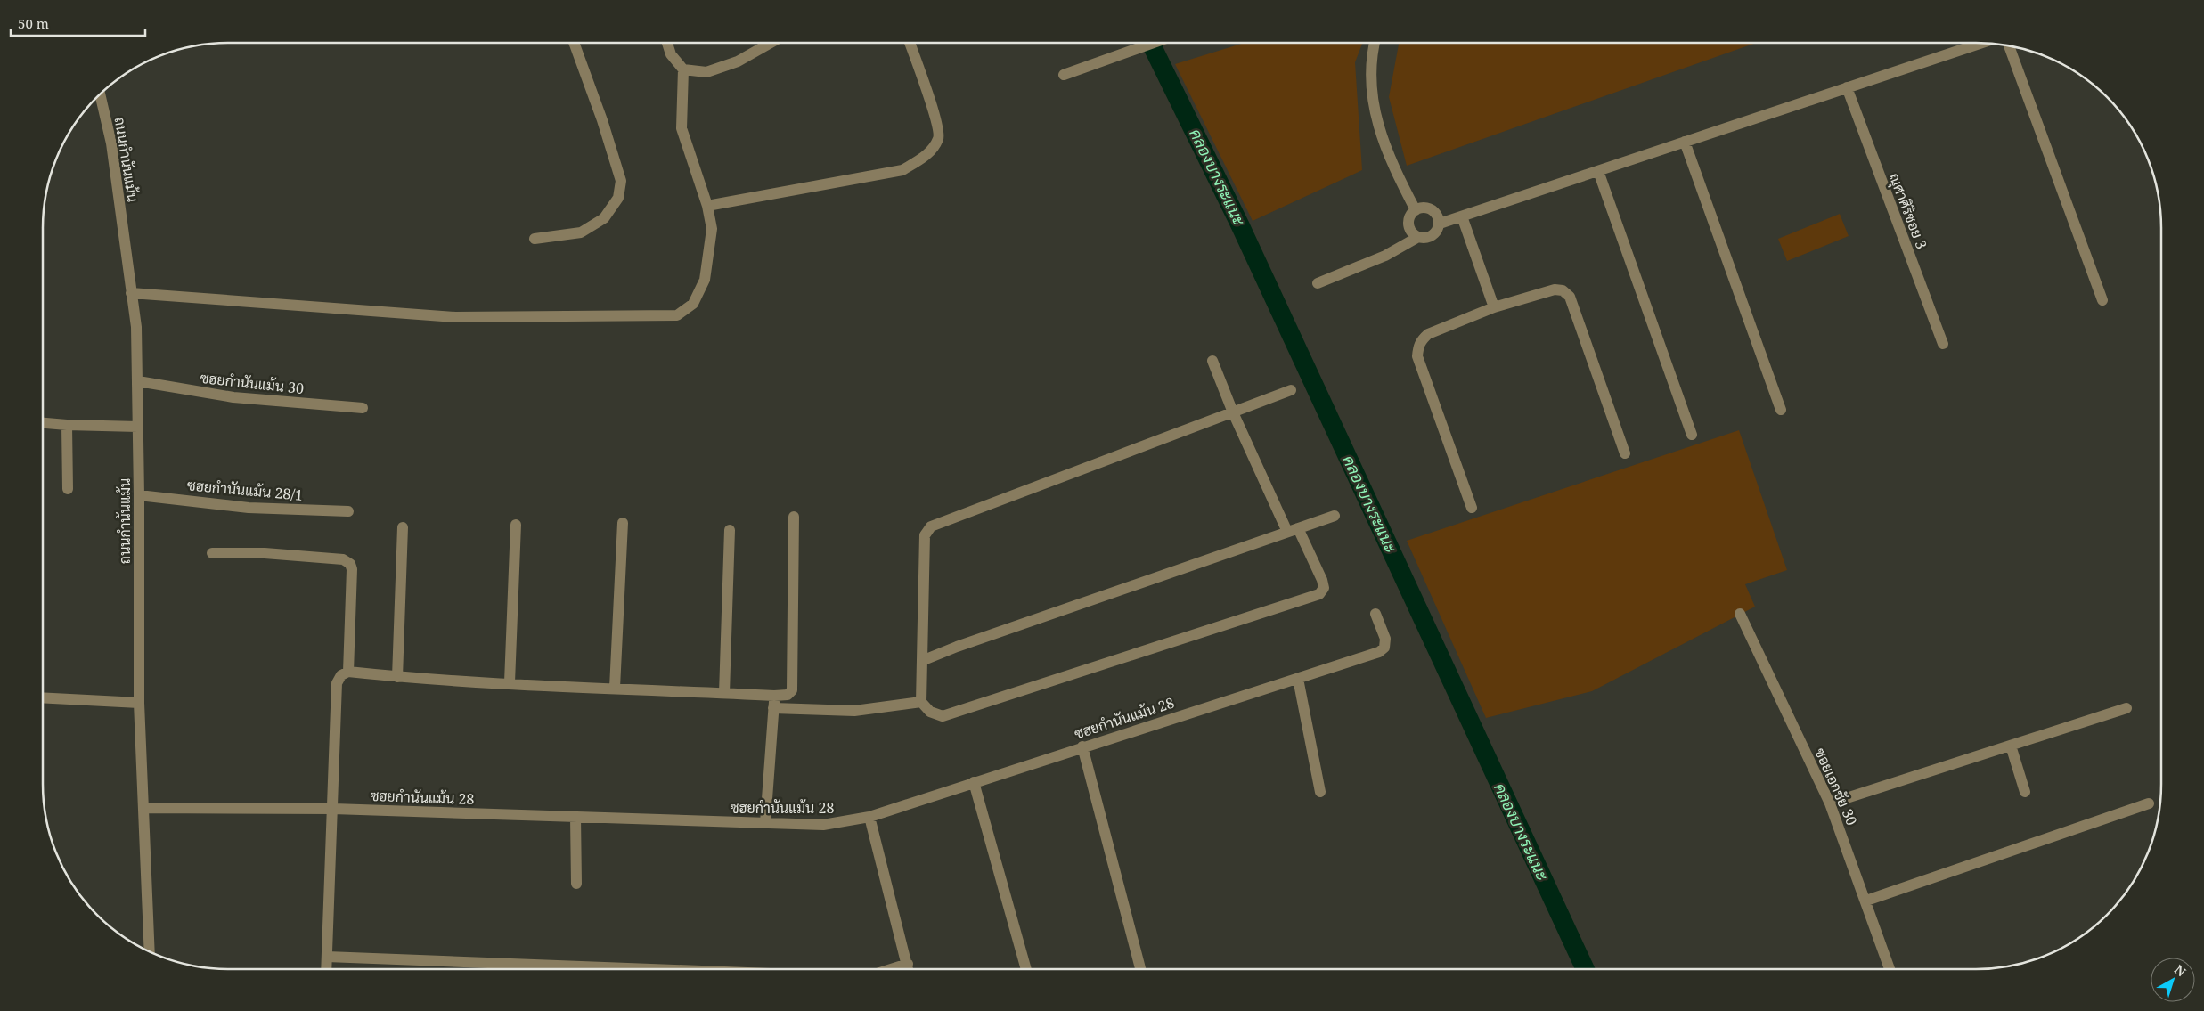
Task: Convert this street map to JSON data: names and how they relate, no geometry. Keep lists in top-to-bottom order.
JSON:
{
  "streets": {
    "street": [
      "ถนนกำนันแม้น",
      "ณุศาศิริซอย 3",
      "ซฮยกำนันแม้น 30",
      "ซฮยกำนันแม้น 28/1",
      "ซฮยกำนันแม้น 28",
      "ซอยเอกชัย 30"
    ]
  },
  "crossings": [
    ["ถนนกำนันแม้น", "ซฮยกำนันแม้น 30"],
    ["ถนนกำนันแม้น", "ซฮยกำนันแม้น 28/1"],
    ["ถนนกำนันแม้น", "ซฮยกำนันแม้น 28"]
  ],
  "water": ["คลองบางระแนะ"],
  "scale_bar": "50 m",
  "north": "top right"
}
